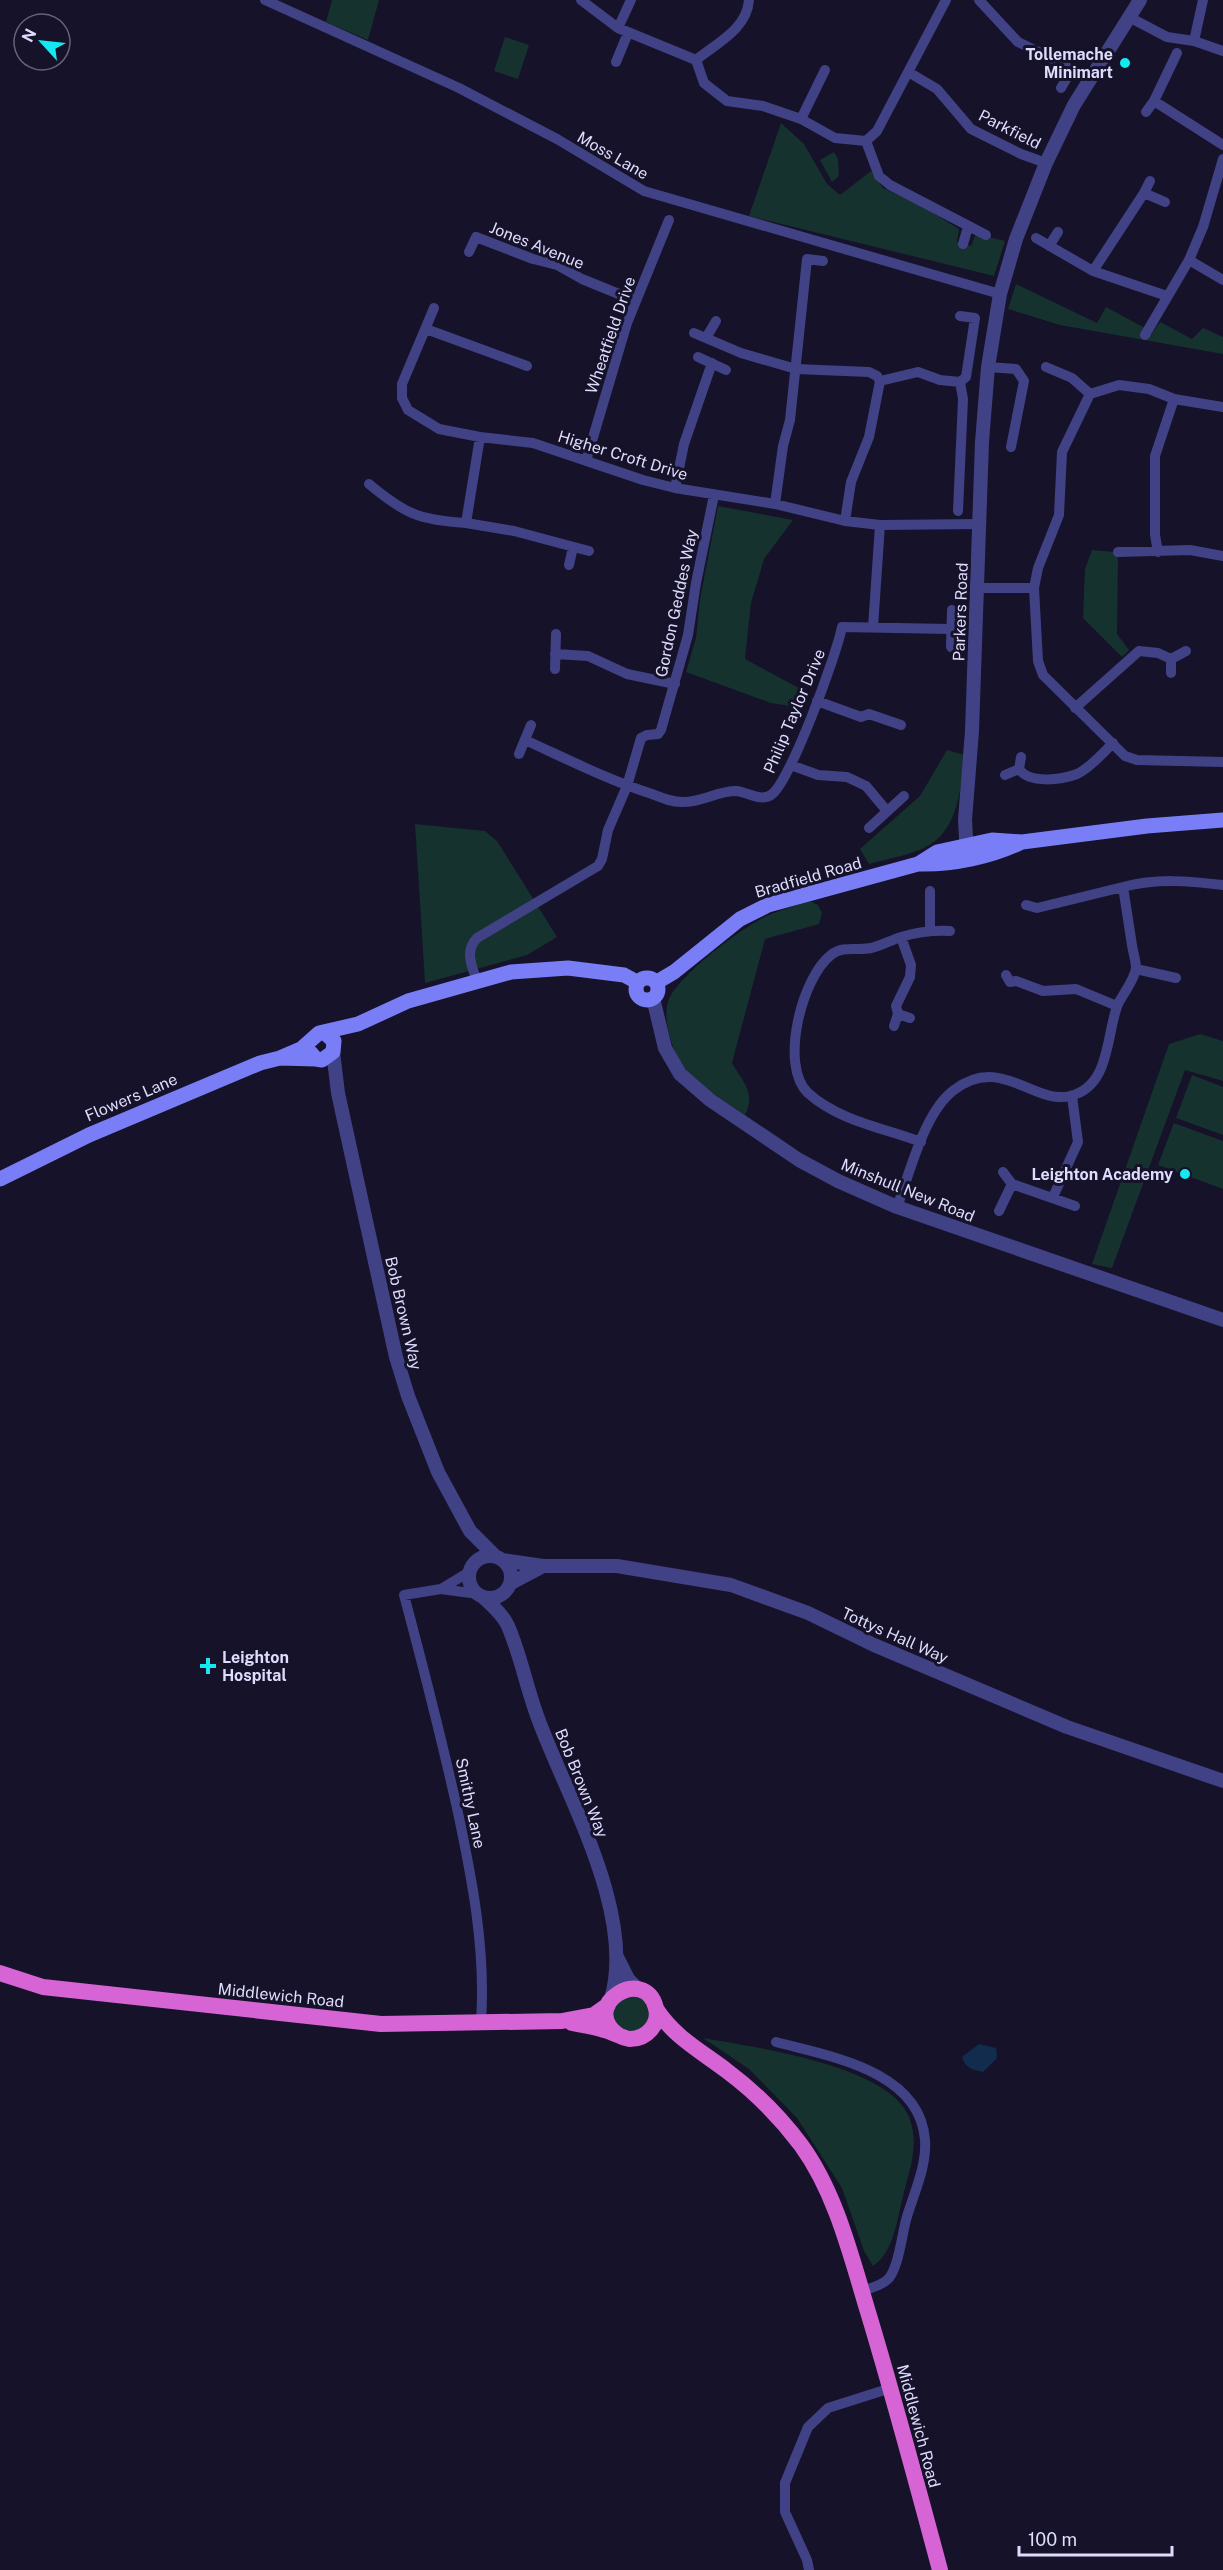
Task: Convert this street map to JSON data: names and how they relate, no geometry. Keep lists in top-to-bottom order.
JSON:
{
  "streets": {
    "highway": ["Middlewich Road"],
    "main road": ["Bradfield Road", "Flowers Lane"],
    "street": [
      "Parkfield",
      "Moss Lane",
      "Jones Avenue",
      "Wheatfield Drive",
      "Higher Croft Drive",
      "Gordon Geddes Way",
      "Parkers Road",
      "Philip Taylor Drive",
      "Minshull New Road",
      "Bob Brown Way",
      "Tottys Hall Way",
      "Smithy Lane"
    ]
  },
  "crossings": [
    ["Parkfield", "Parkers Road"],
    ["Moss Lane", "Parkers Road"],
    ["Jones Avenue", "Wheatfield Drive"],
    ["Wheatfield Drive", "Higher Croft Drive"],
    ["Higher Croft Drive", "Gordon Geddes Way"],
    ["Higher Croft Drive", "Parkers Road"],
    ["Gordon Geddes Way", "Philip Taylor Drive"],
    ["Parkers Road", "Bradfield Road"],
    ["Bradfield Road", "Minshull New Road"],
    ["Flowers Lane", "Bob Brown Way"],
    ["Bob Brown Way", "Tottys Hall Way"],
    ["Bob Brown Way", "Middlewich Road"],
    ["Smithy Lane", "Middlewich Road"]
  ],
  "places": {
    "other": ["Tollemache Minimart", "Leighton Academy"],
    "health": ["Leighton Hospital"]
  },
  "scale_bar": "100 m",
  "north": "top left"
}
